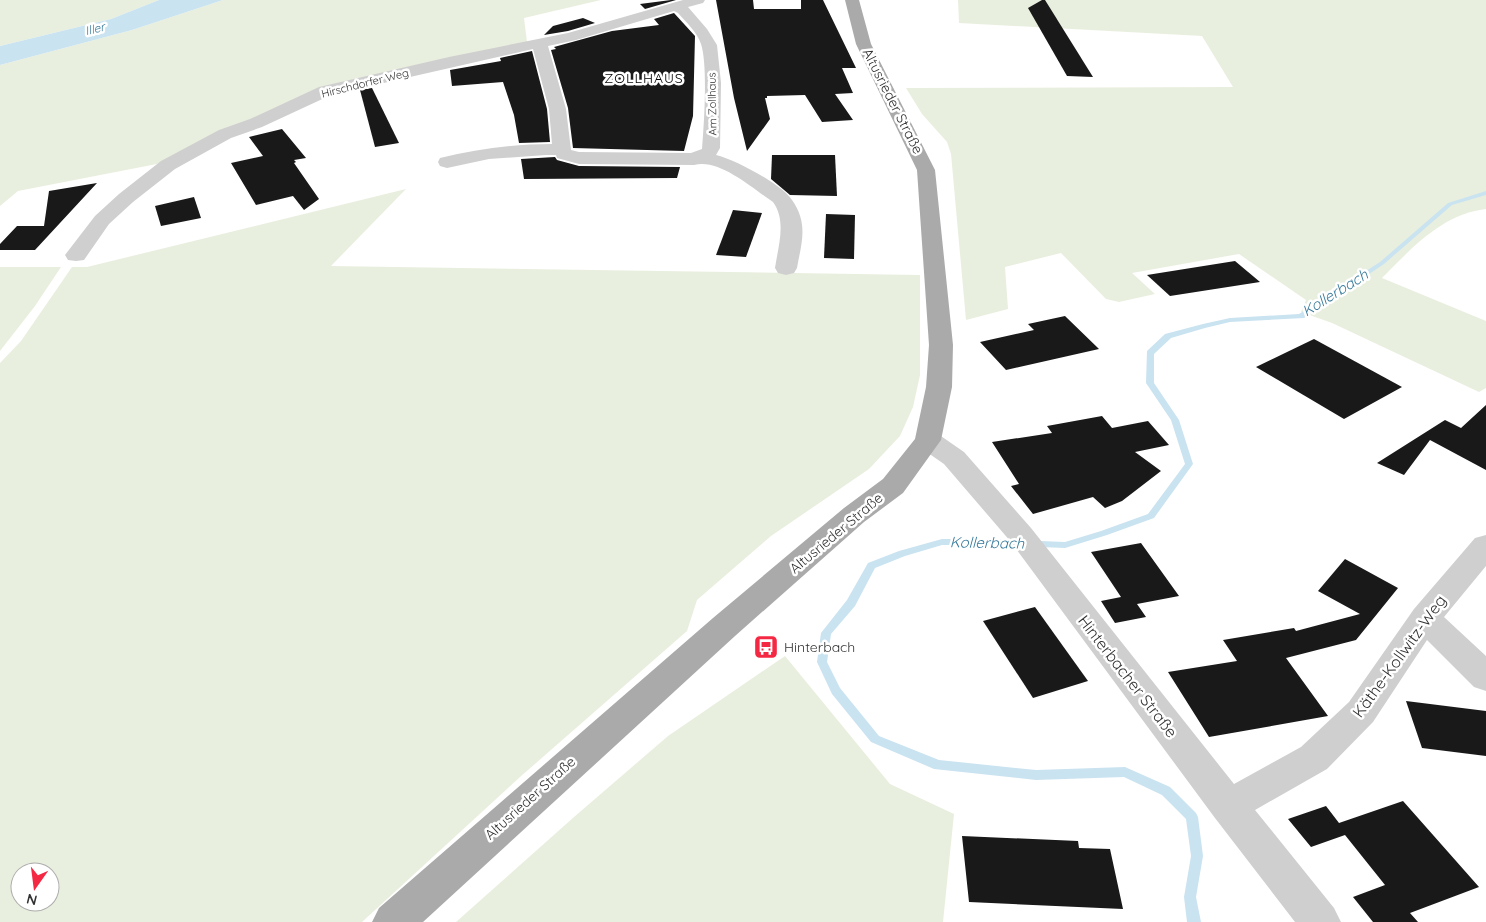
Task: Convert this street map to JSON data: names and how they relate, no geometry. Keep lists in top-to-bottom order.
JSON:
{
  "streets": {
    "main road": ["Altusrieder Straße"],
    "street": [
      "Hirschdorfer Weg",
      "Am Zollhaus",
      "Käthe-Kollwitz-Weg",
      "Hinterbacher Straße"
    ]
  },
  "crossings": [
    ["Hirschdorfer Weg", "Am Zollhaus"],
    ["Altusrieder Straße", "Hinterbacher Straße"],
    ["Käthe-Kollwitz-Weg", "Hinterbacher Straße"]
  ],
  "districts": ["ZOLLHAUS"],
  "water": ["Iller", "Kollerbach"],
  "places": {
    "bus stop": ["Hinterbach"]
  },
  "north": "bottom"
}
